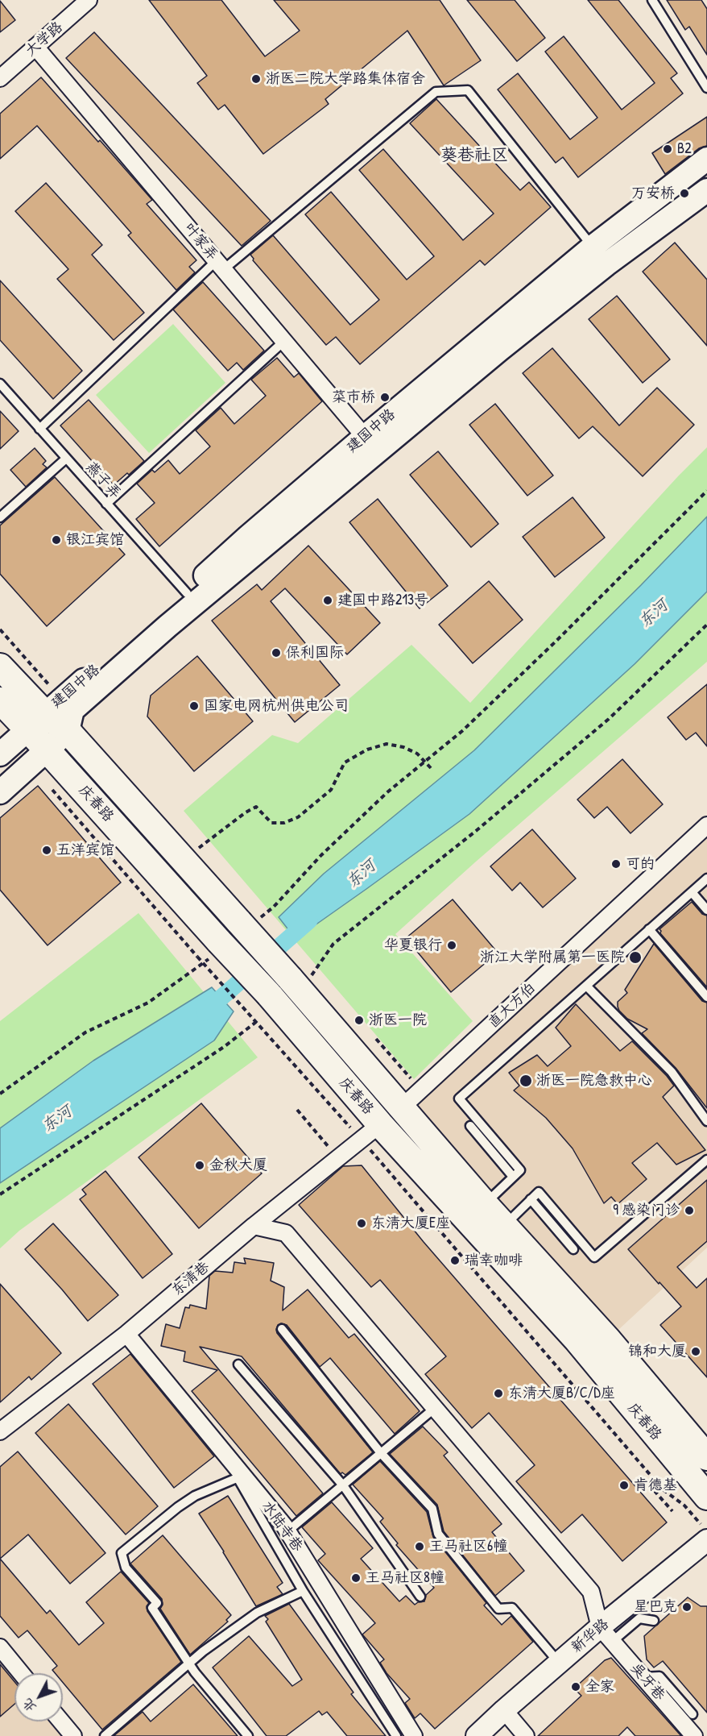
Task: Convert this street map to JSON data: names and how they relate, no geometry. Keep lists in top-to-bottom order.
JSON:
{
  "streets": {
    "main road": ["建国中路", "庆春路"],
    "street": [
      "大学路",
      "叶家弄",
      "直大方伯",
      "东清巷",
      "水陆寺巷",
      "新华路",
      "吴牙巷"
    ],
    "lane": ["燕子弄"]
  },
  "crossings": [
    ["大学路", "叶家弄"],
    ["叶家弄", "建国中路"],
    ["建国中路", "燕子弄"],
    ["建国中路", "庆春路"],
    ["庆春路", "直大方伯"],
    ["庆春路", "东清巷"],
    ["东清巷", "水陆寺巷"],
    ["新华路", "吴牙巷"]
  ],
  "districts": ["葵巷社区"],
  "water": ["东河"],
  "places": [
    "浙医二院大学路集体宿舍",
    "B2",
    "万安桥",
    "菜市桥",
    "银江宾馆",
    "建国中路213号",
    "保利国际",
    "国家电网杭州供电公司",
    "五洋宾馆",
    "可的",
    "华夏银行",
    "浙江大学附属第一医院",
    "浙医一院",
    "浙医一院急救中心",
    "金秋大厦",
    "9 感染门诊",
    "东清大厦E座",
    "瑞幸咖啡",
    "锦和大厦",
    "东清大厦B/C/D座",
    "肯德基",
    "王马社区6幢",
    "王马社区8幢",
    "星巴克",
    "全家"
  ],
  "north": "bottom left"
}
